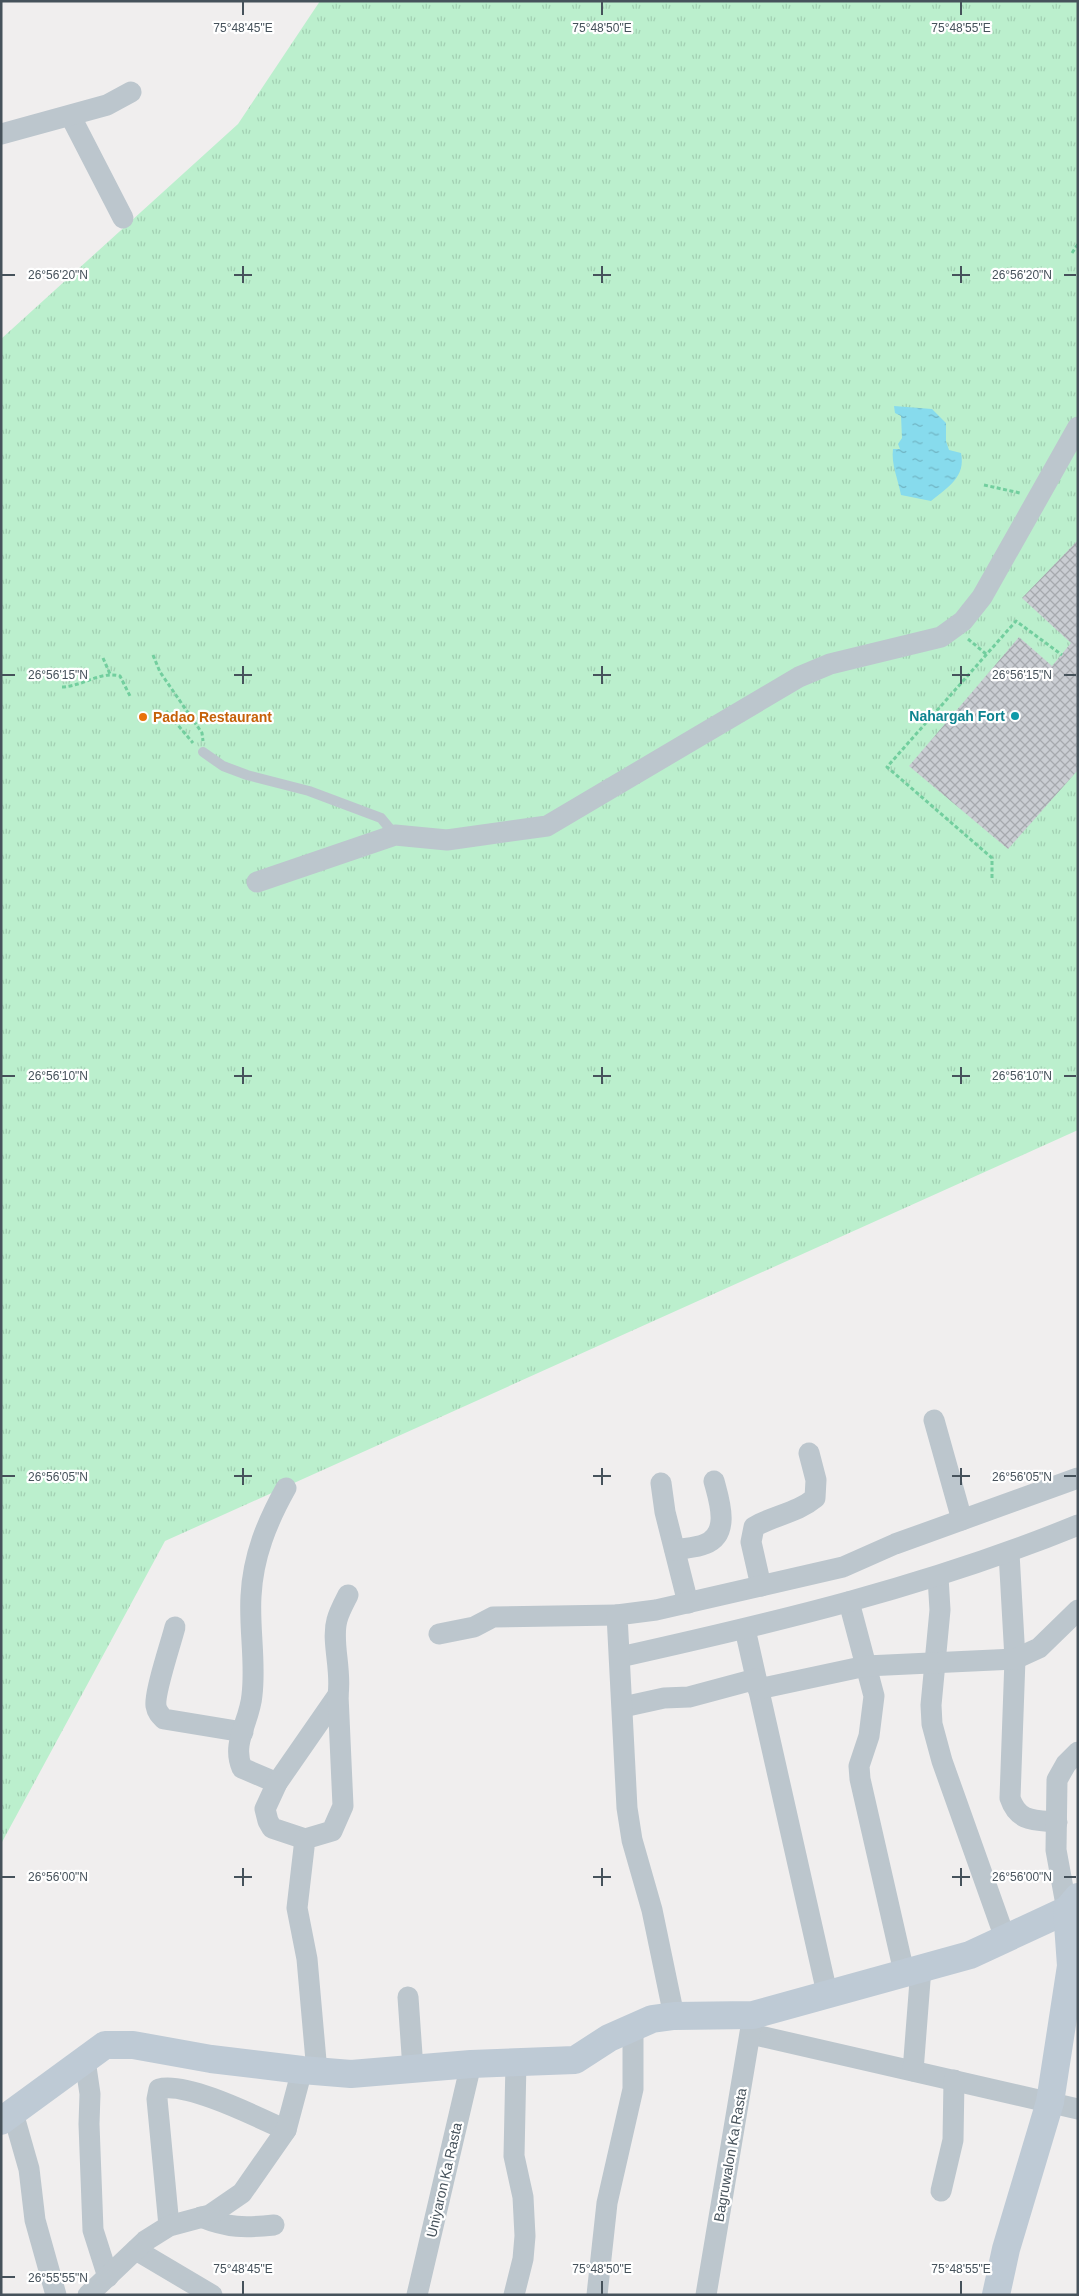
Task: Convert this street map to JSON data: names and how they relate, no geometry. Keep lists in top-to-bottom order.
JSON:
{
  "streets": {
    "street": ["Bagruwalon Ka Rasta", "Uniyaron Ka Rasta"]
  },
  "places": ["Nahargah Fort", "Padao Restaurant"],
  "coordinates": [
    "75°48'45\"E",
    "75°48'50\"E",
    "75°48'55\"E",
    "26°56'20\"N",
    "26°56'15\"N",
    "26°56'10\"N",
    "26°56'05\"N",
    "26°56'00\"N",
    "26°55'55\"N"
  ]
}
